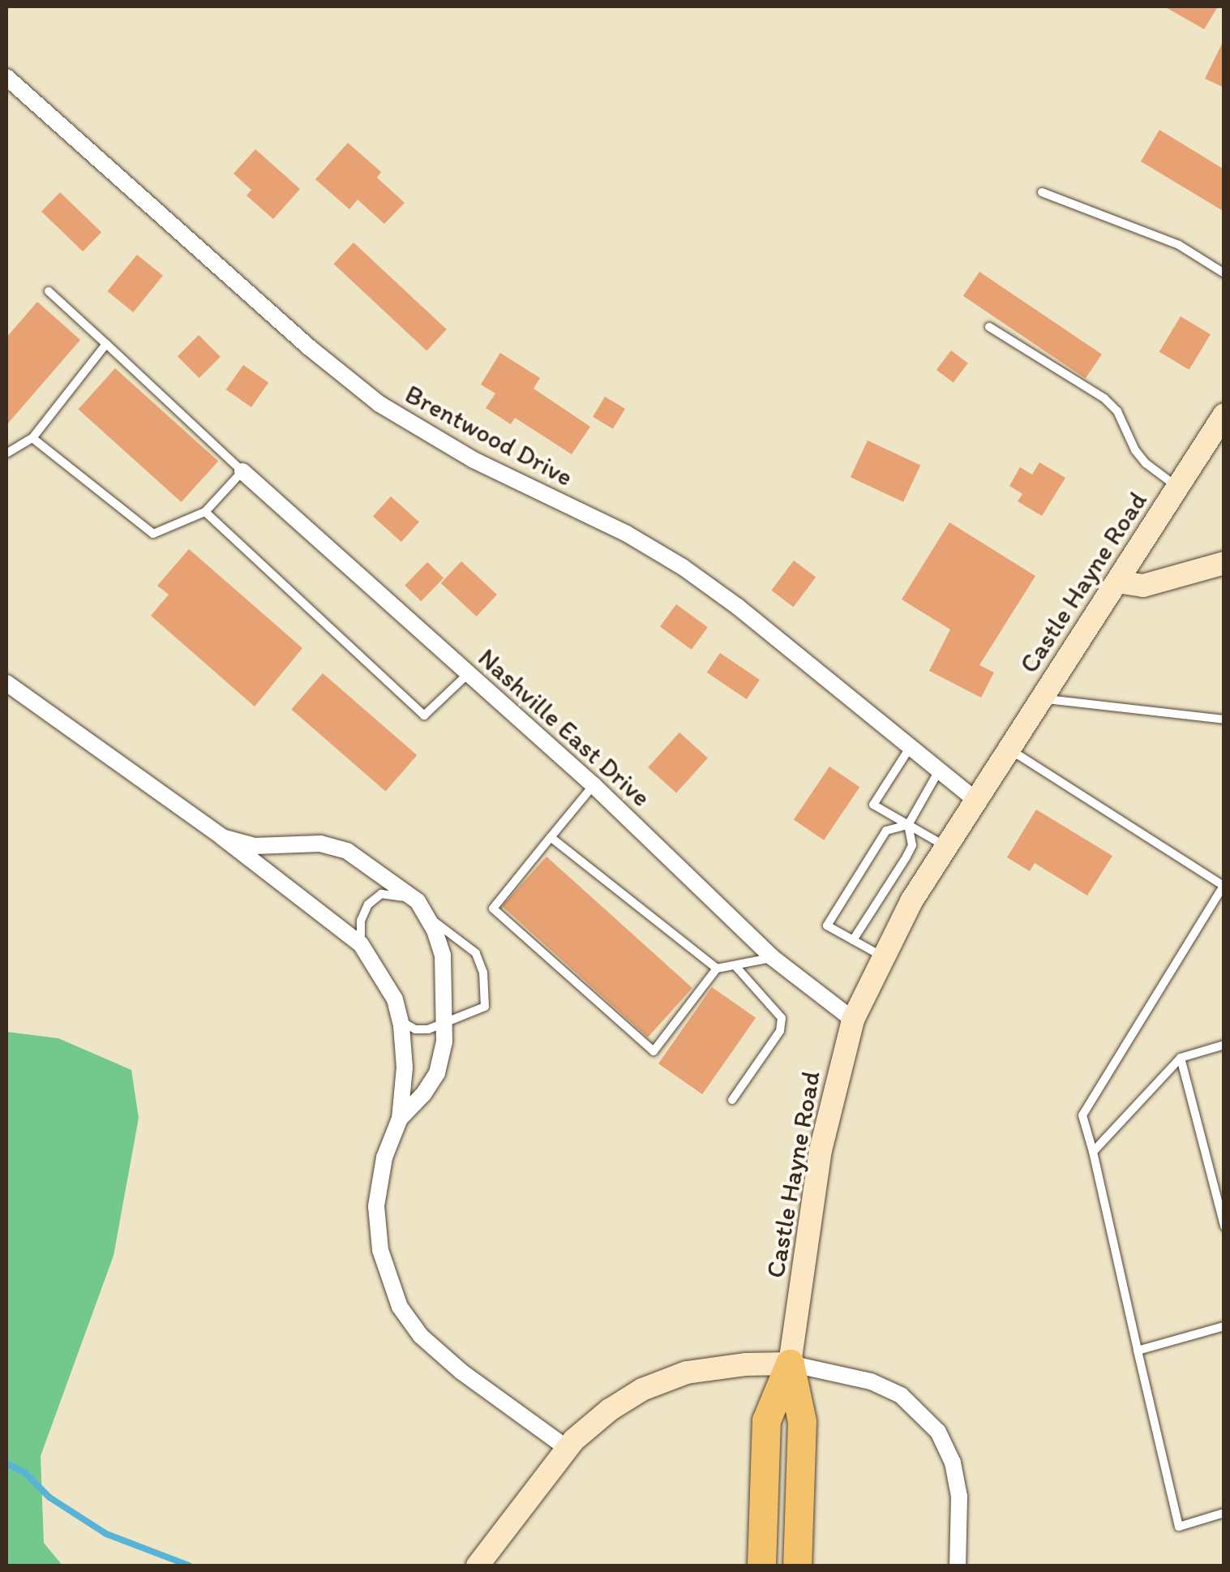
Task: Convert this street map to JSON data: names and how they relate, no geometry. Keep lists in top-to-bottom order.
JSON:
{
  "streets": {
    "main road": ["Castle Hayne Road"],
    "street": ["Brentwood Drive", "Nashville East Drive"]
  },
  "crossings": [
    ["Brentwood Drive", "Castle Hayne Road"],
    ["Castle Hayne Road", "Nashville East Drive"]
  ]
}
